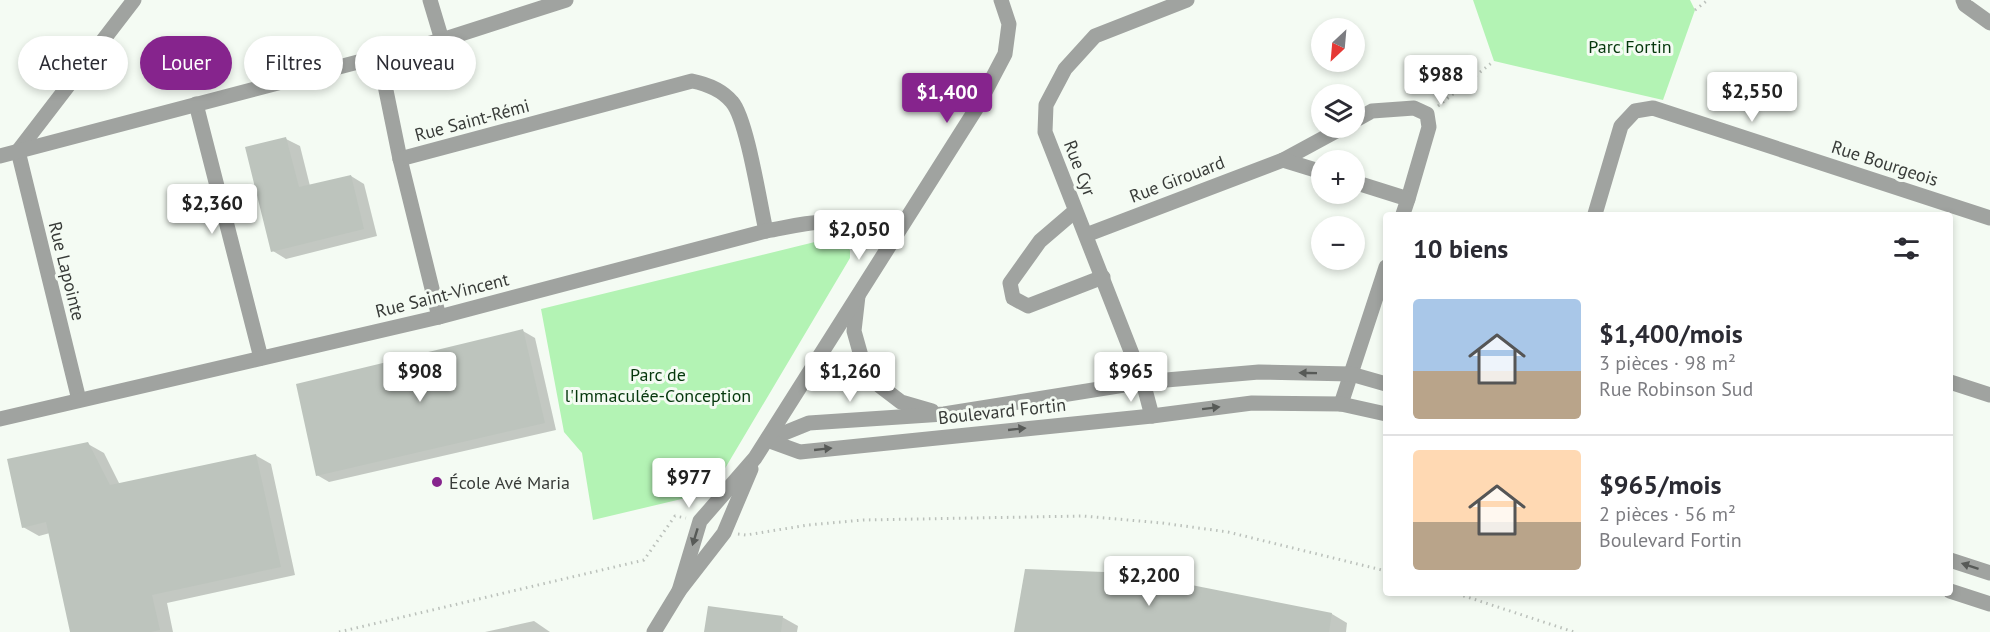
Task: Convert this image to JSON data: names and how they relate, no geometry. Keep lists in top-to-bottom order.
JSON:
{
  "streets": {
    "street": [
      "Rue Saint-Rémi",
      "Rue Bourgeois",
      "Rue Cyr",
      "Rue Girouard",
      "Rue Lapointe",
      "Rue Saint-Vincent",
      "Boulevard Fortin"
    ]
  },
  "crossings": [
    ["Rue Saint-Rémi", "Rue Saint-Vincent"],
    ["Rue Cyr", "Rue Girouard"],
    ["Rue Cyr", "Boulevard Fortin"],
    ["Rue Lapointe", "Rue Saint-Vincent"]
  ],
  "parks": ["Parc Fortin", "Parc de l'Immaculée-Conception"],
  "places": ["École Avé Maria"],
  "north": "bottom left",
  "page": {
    "map_buttons": ["+", "−"],
    "chip": [
      "Acheter",
      "Louer",
      "Filtres",
      "Nouveau"
    ],
    "price": [
      "$988",
      "$2,550",
      "$1,400",
      "$2,360",
      "$2,050",
      "$908",
      "$1,260",
      "$965",
      "$977",
      "$2,200"
    ],
    "heading": "10 biens",
    "list": [
      {
        "name": "$1,400/mois",
        "note": "3 pièces · 98 m² · Rue Robinson Sud"
      },
      {
        "name": "$965/mois",
        "note": "2 pièces · 56 m² · Boulevard Fortin"
      }
    ]
  }
}
